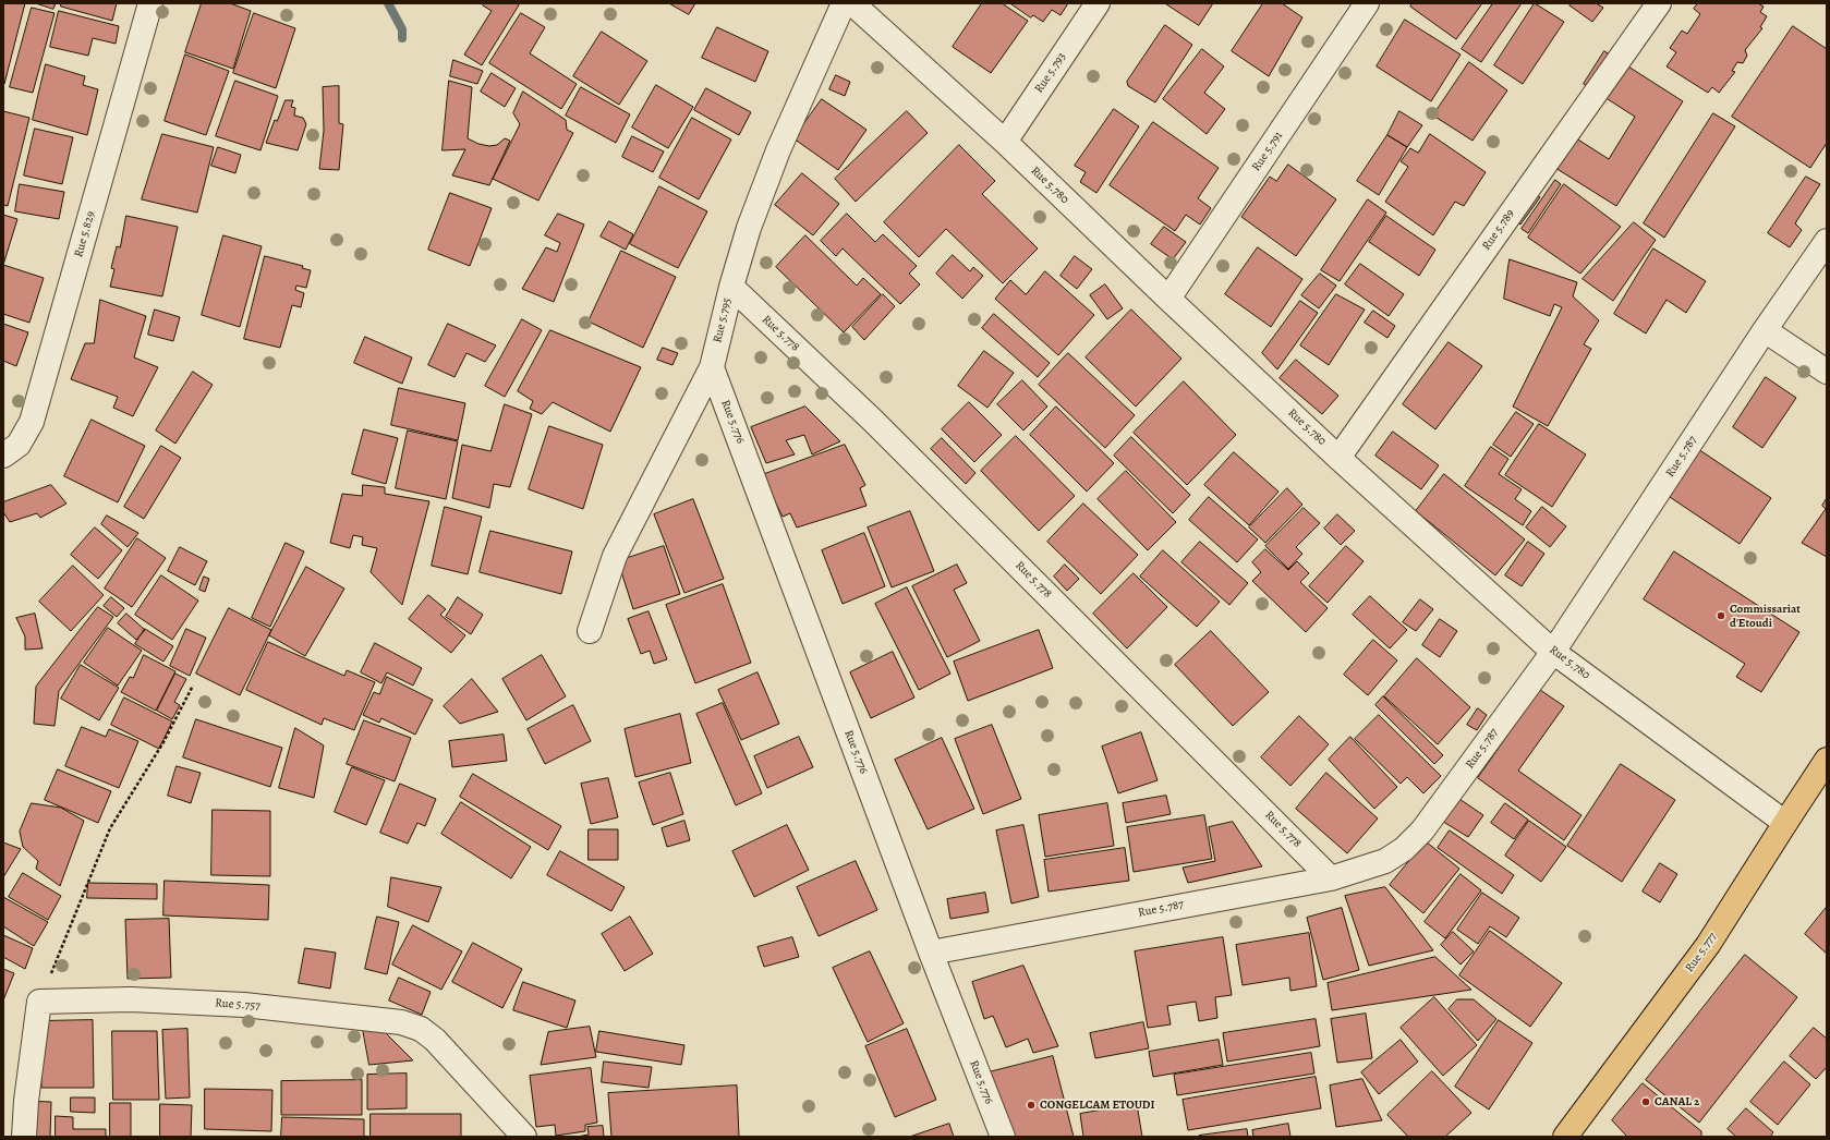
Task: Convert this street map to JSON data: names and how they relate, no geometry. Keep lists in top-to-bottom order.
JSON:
{
  "streets": {
    "main road": ["Rue 5.777"],
    "street": [
      "Rue 5.793",
      "Rue 5.791",
      "Rue 5.780",
      "Rue 5.789",
      "Rue 5.829",
      "Rue 5.795",
      "Rue 5.778",
      "Rue 5.776",
      "Rue 5.787",
      "Rue 5.757"
    ]
  },
  "crossings": [
    ["Rue 5.793", "Rue 5.780"],
    ["Rue 5.791", "Rue 5.780"],
    ["Rue 5.780", "Rue 5.789"],
    ["Rue 5.780", "Rue 5.787"],
    ["Rue 5.780", "Rue 5.777"],
    ["Rue 5.795", "Rue 5.778"],
    ["Rue 5.795", "Rue 5.776"],
    ["Rue 5.778", "Rue 5.787"],
    ["Rue 5.776", "Rue 5.787"]
  ],
  "places": ["Commissariat d'Etoudi", "CANAL 2", "CONGELCAM ETOUDI"]
}
